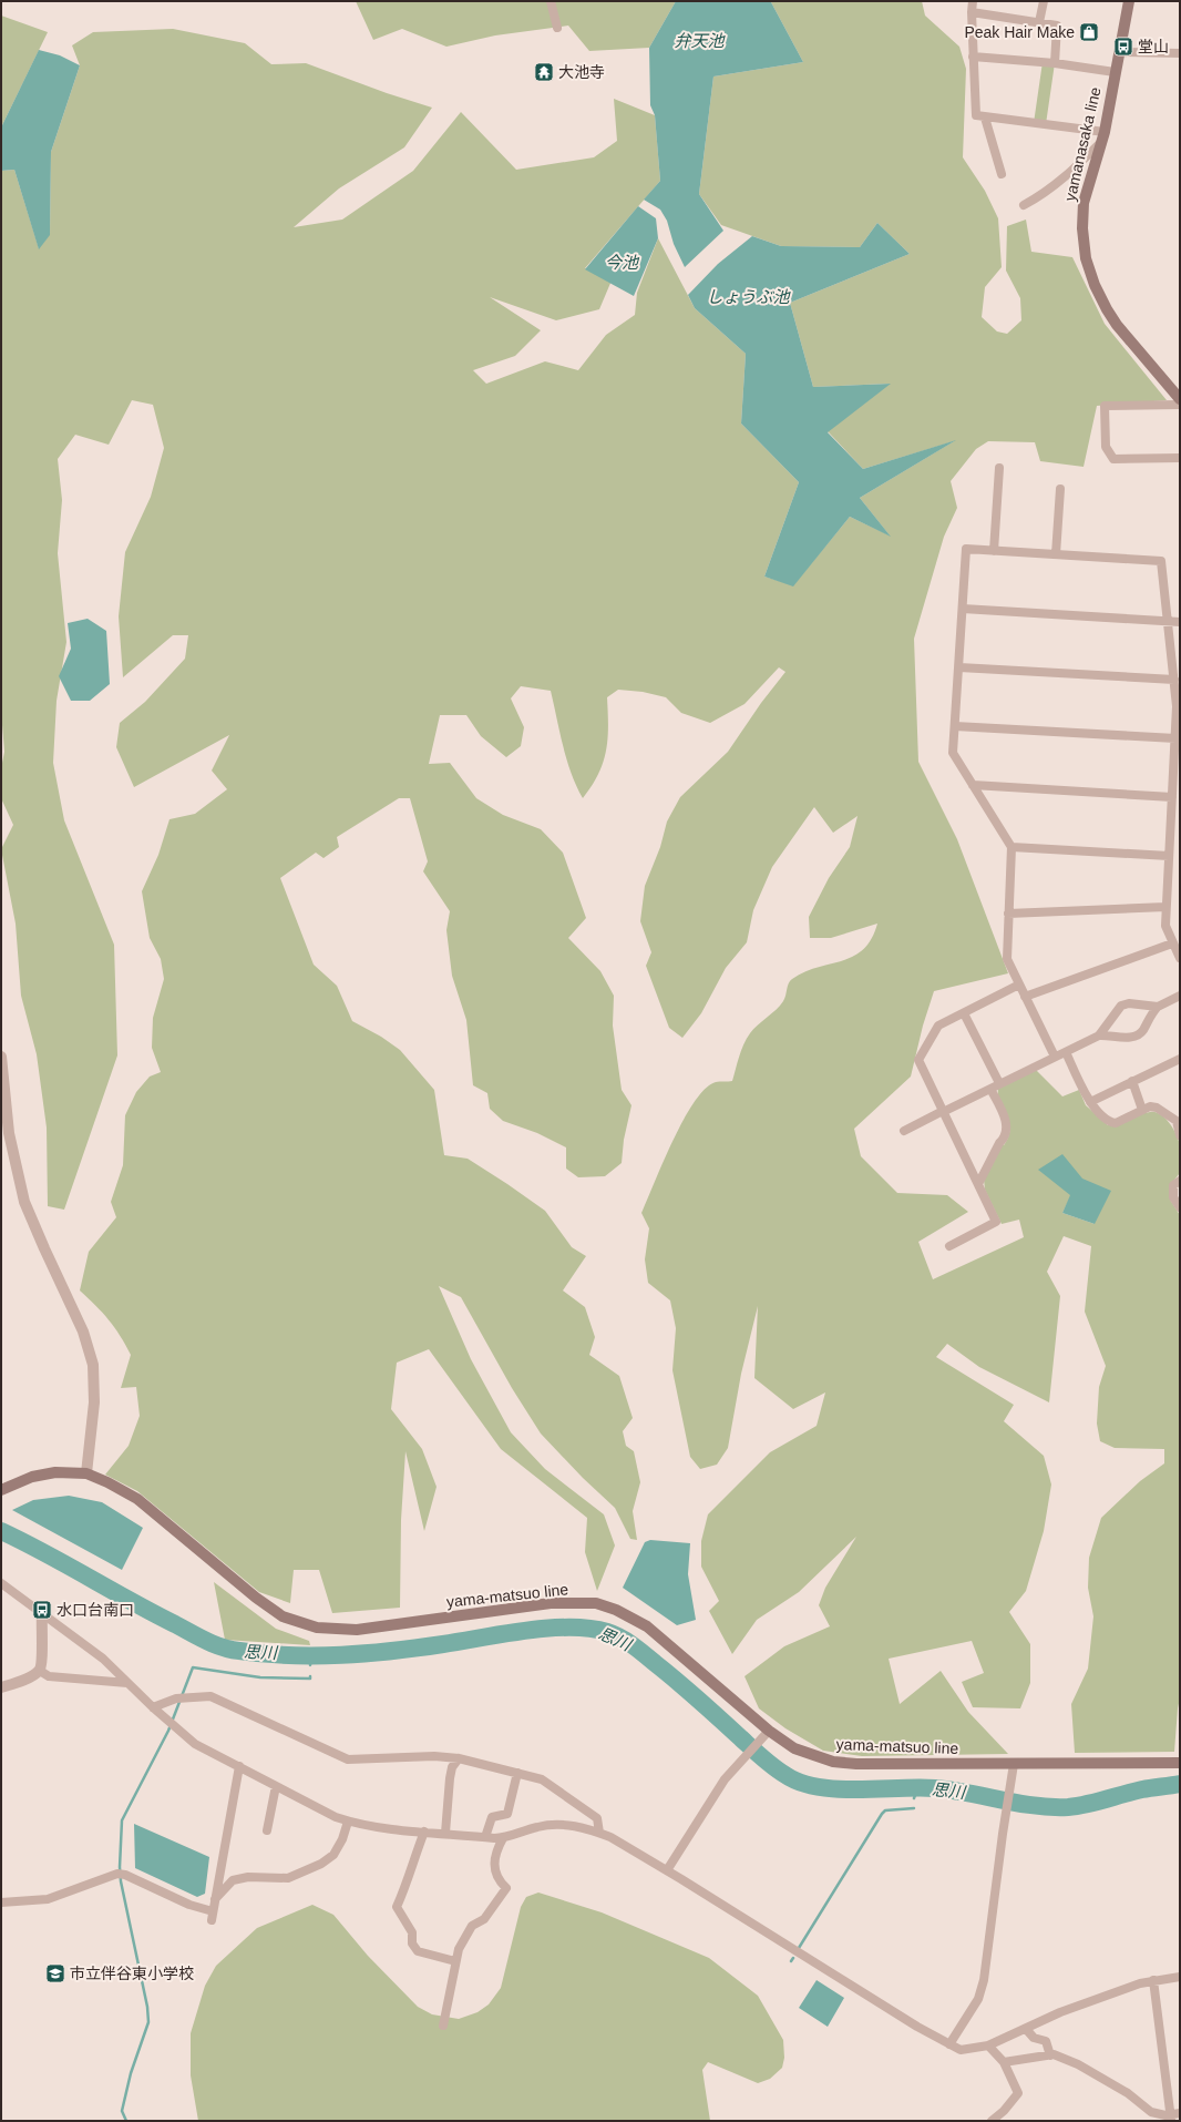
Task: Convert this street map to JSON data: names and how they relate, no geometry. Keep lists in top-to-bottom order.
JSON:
{
  "streets": {
    "main road": ["yamanasaka line", "yama-matsuo line"]
  },
  "water": [
    "弁天池",
    "今池",
    "しょうぶ池",
    "思川"
  ],
  "places": {
    "shop": ["Peak Hair Make"],
    "bus stop": ["堂山", "水口台南口"],
    "temple": ["大池寺"],
    "school or university": ["市立伴谷東小学校"]
  }
}
